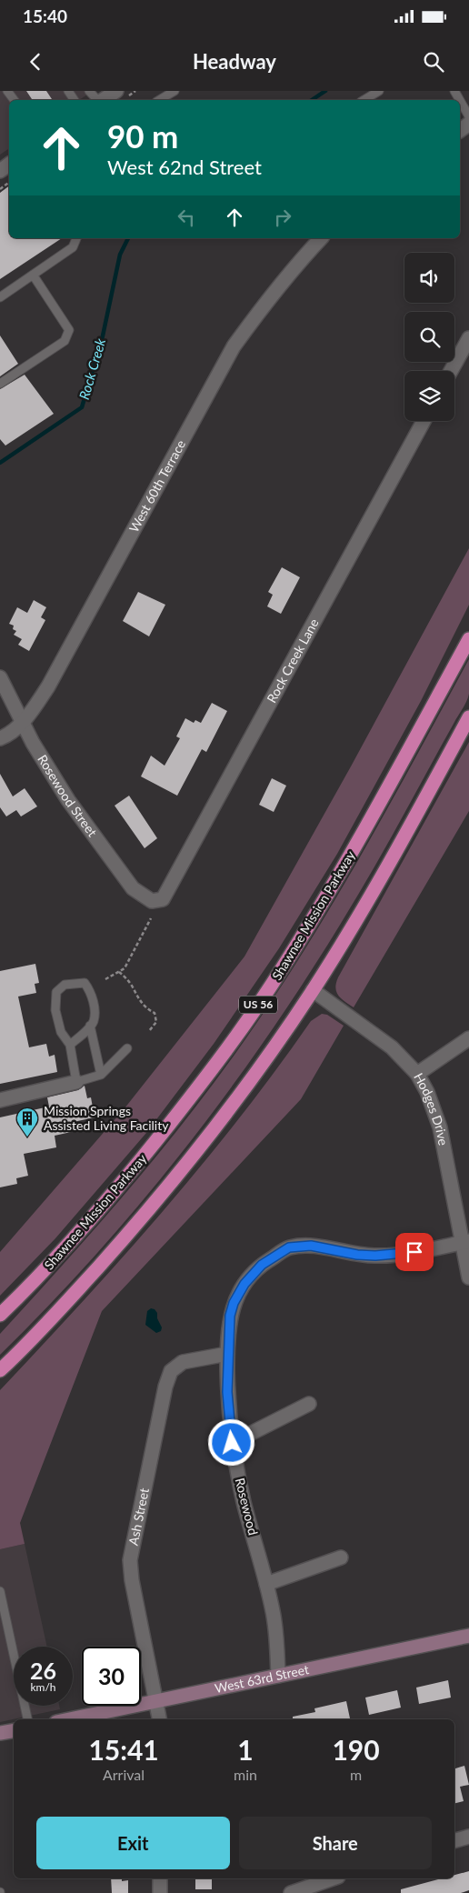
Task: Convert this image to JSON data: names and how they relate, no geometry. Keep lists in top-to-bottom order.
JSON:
{
  "streets": {
    "highway": ["Shawnee Mission Parkway", "US 56"],
    "main road": ["West 63rd Street"],
    "street": [
      "West 60th Terrace",
      "Rock Creek Lane",
      "Rosewood Street",
      "Hodges Drive",
      "Rosewood",
      "Ash Street"
    ]
  },
  "crossings": [
    ["West 60th Terrace", "Rosewood Street"],
    ["Rock Creek Lane", "Rosewood Street"],
    ["US 56", "Hodges Drive"],
    ["Hodges Drive", "Rosewood"],
    ["Rosewood", "Ash Street"],
    ["Rosewood", "West 63rd Street"],
    ["Ash Street", "West 63rd Street"]
  ],
  "water": ["Rock Creek"],
  "places": {
    "building": ["Mission Springs Assisted Living Facility"]
  },
  "page": {
    "status": "15:40",
    "header": "Headway",
    "turn": ["90 m", "West 62nd Street"],
    "speed": "26 km/h",
    "limit": "30",
    "eta": [
      "15:41",
      "Arrival",
      "1",
      "min",
      "190",
      "m"
    ],
    "buttons": ["Exit", "Share"]
  }
}
